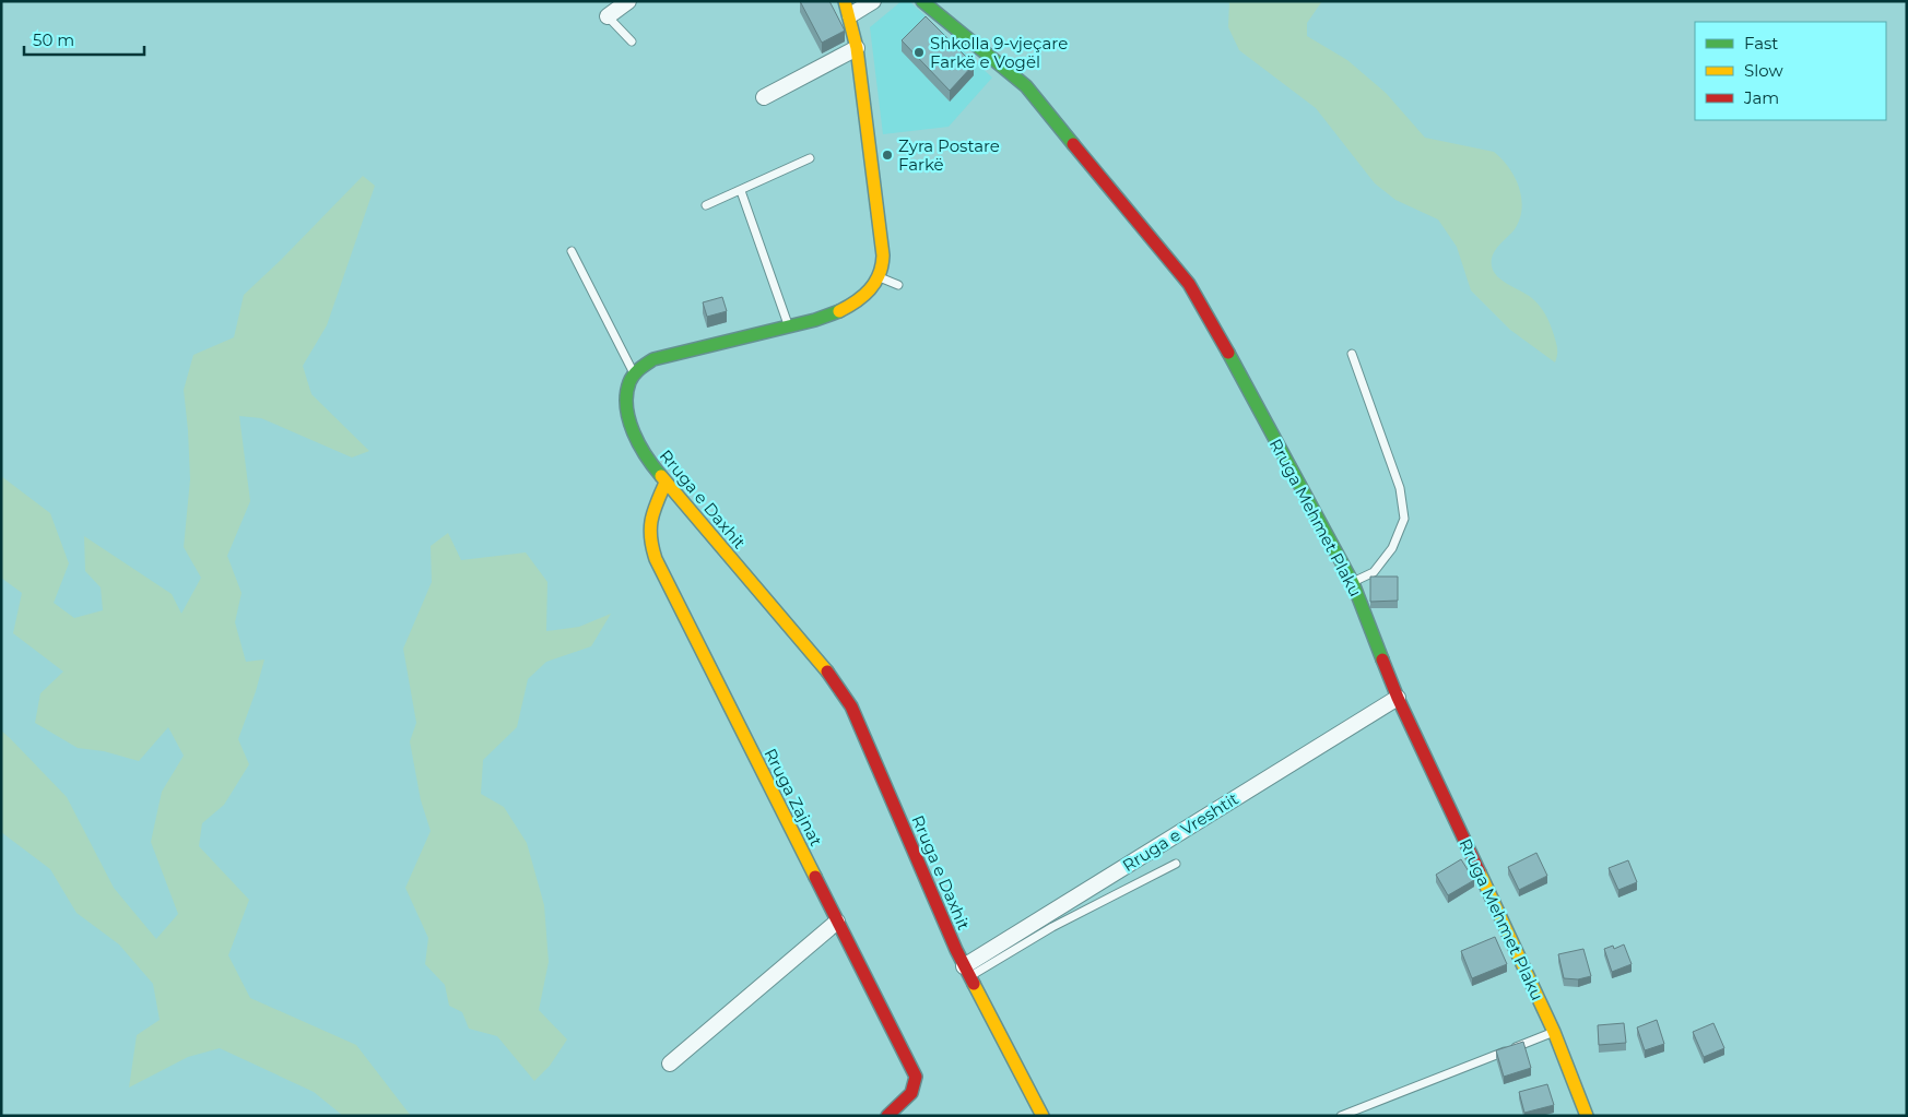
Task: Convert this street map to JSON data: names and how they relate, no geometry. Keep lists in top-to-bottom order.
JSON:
{
  "streets": {
    "street": [
      "Rruga e Daxhit",
      "Rruga Mehmet Plaku",
      "Rruga Zajnat",
      "Rruga e Vreshtit"
    ]
  },
  "crossings": [
    ["Rruga e Daxhit", "Rruga Zajnat"],
    ["Rruga e Daxhit", "Rruga e Vreshtit"],
    ["Rruga Mehmet Plaku", "Rruga e Vreshtit"]
  ],
  "places": ["Shkolla 9-vjeçare Farkë e Vogël", "Zyra Postare Farkë"],
  "legend": ["Fast", "Slow", "Jam"],
  "scale_bar": "50 m"
}
